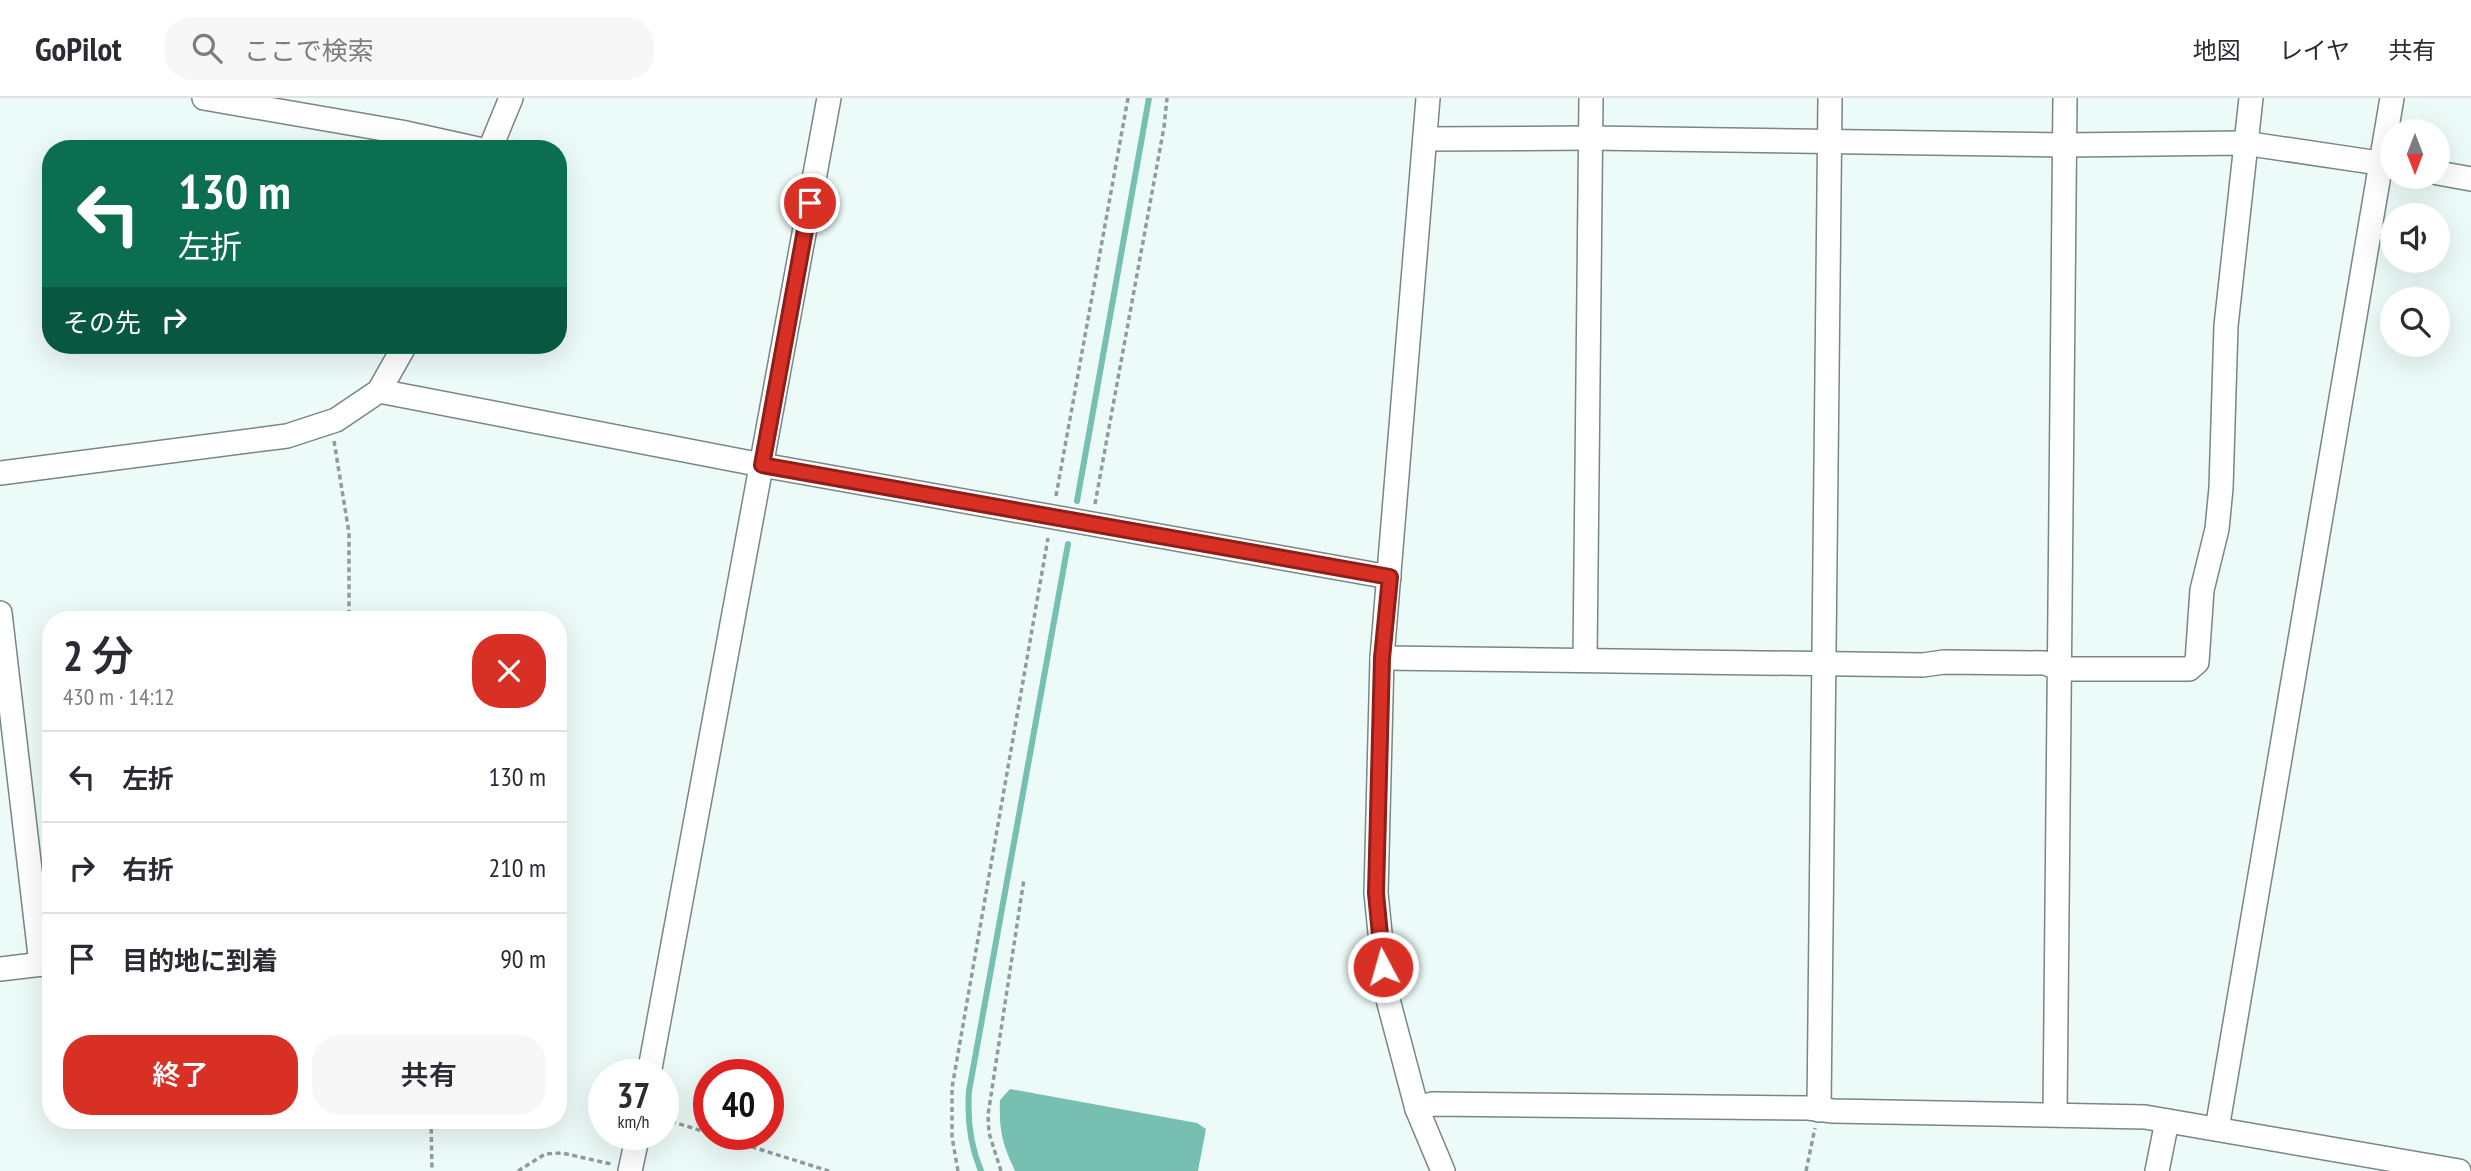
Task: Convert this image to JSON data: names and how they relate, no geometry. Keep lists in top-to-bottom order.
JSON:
{
  "north": "bottom",
  "page": {
    "header": "GoPilot",
    "search": "ここで検索",
    "nav": ["地図", "レイヤ", "共有"],
    "turn": ["130 m", "左折"],
    "then": "その先",
    "heading": ["2 分", "430 m · 14:12"],
    "list": [
      {
        "name": "左折",
        "value": "130 m"
      },
      {
        "name": "右折",
        "value": "210 m"
      },
      {
        "name": "目的地に到着",
        "value": "90 m"
      }
    ],
    "buttons": ["終了", "共有"],
    "speed": "37 km/h",
    "limit": "40"
  }
}
